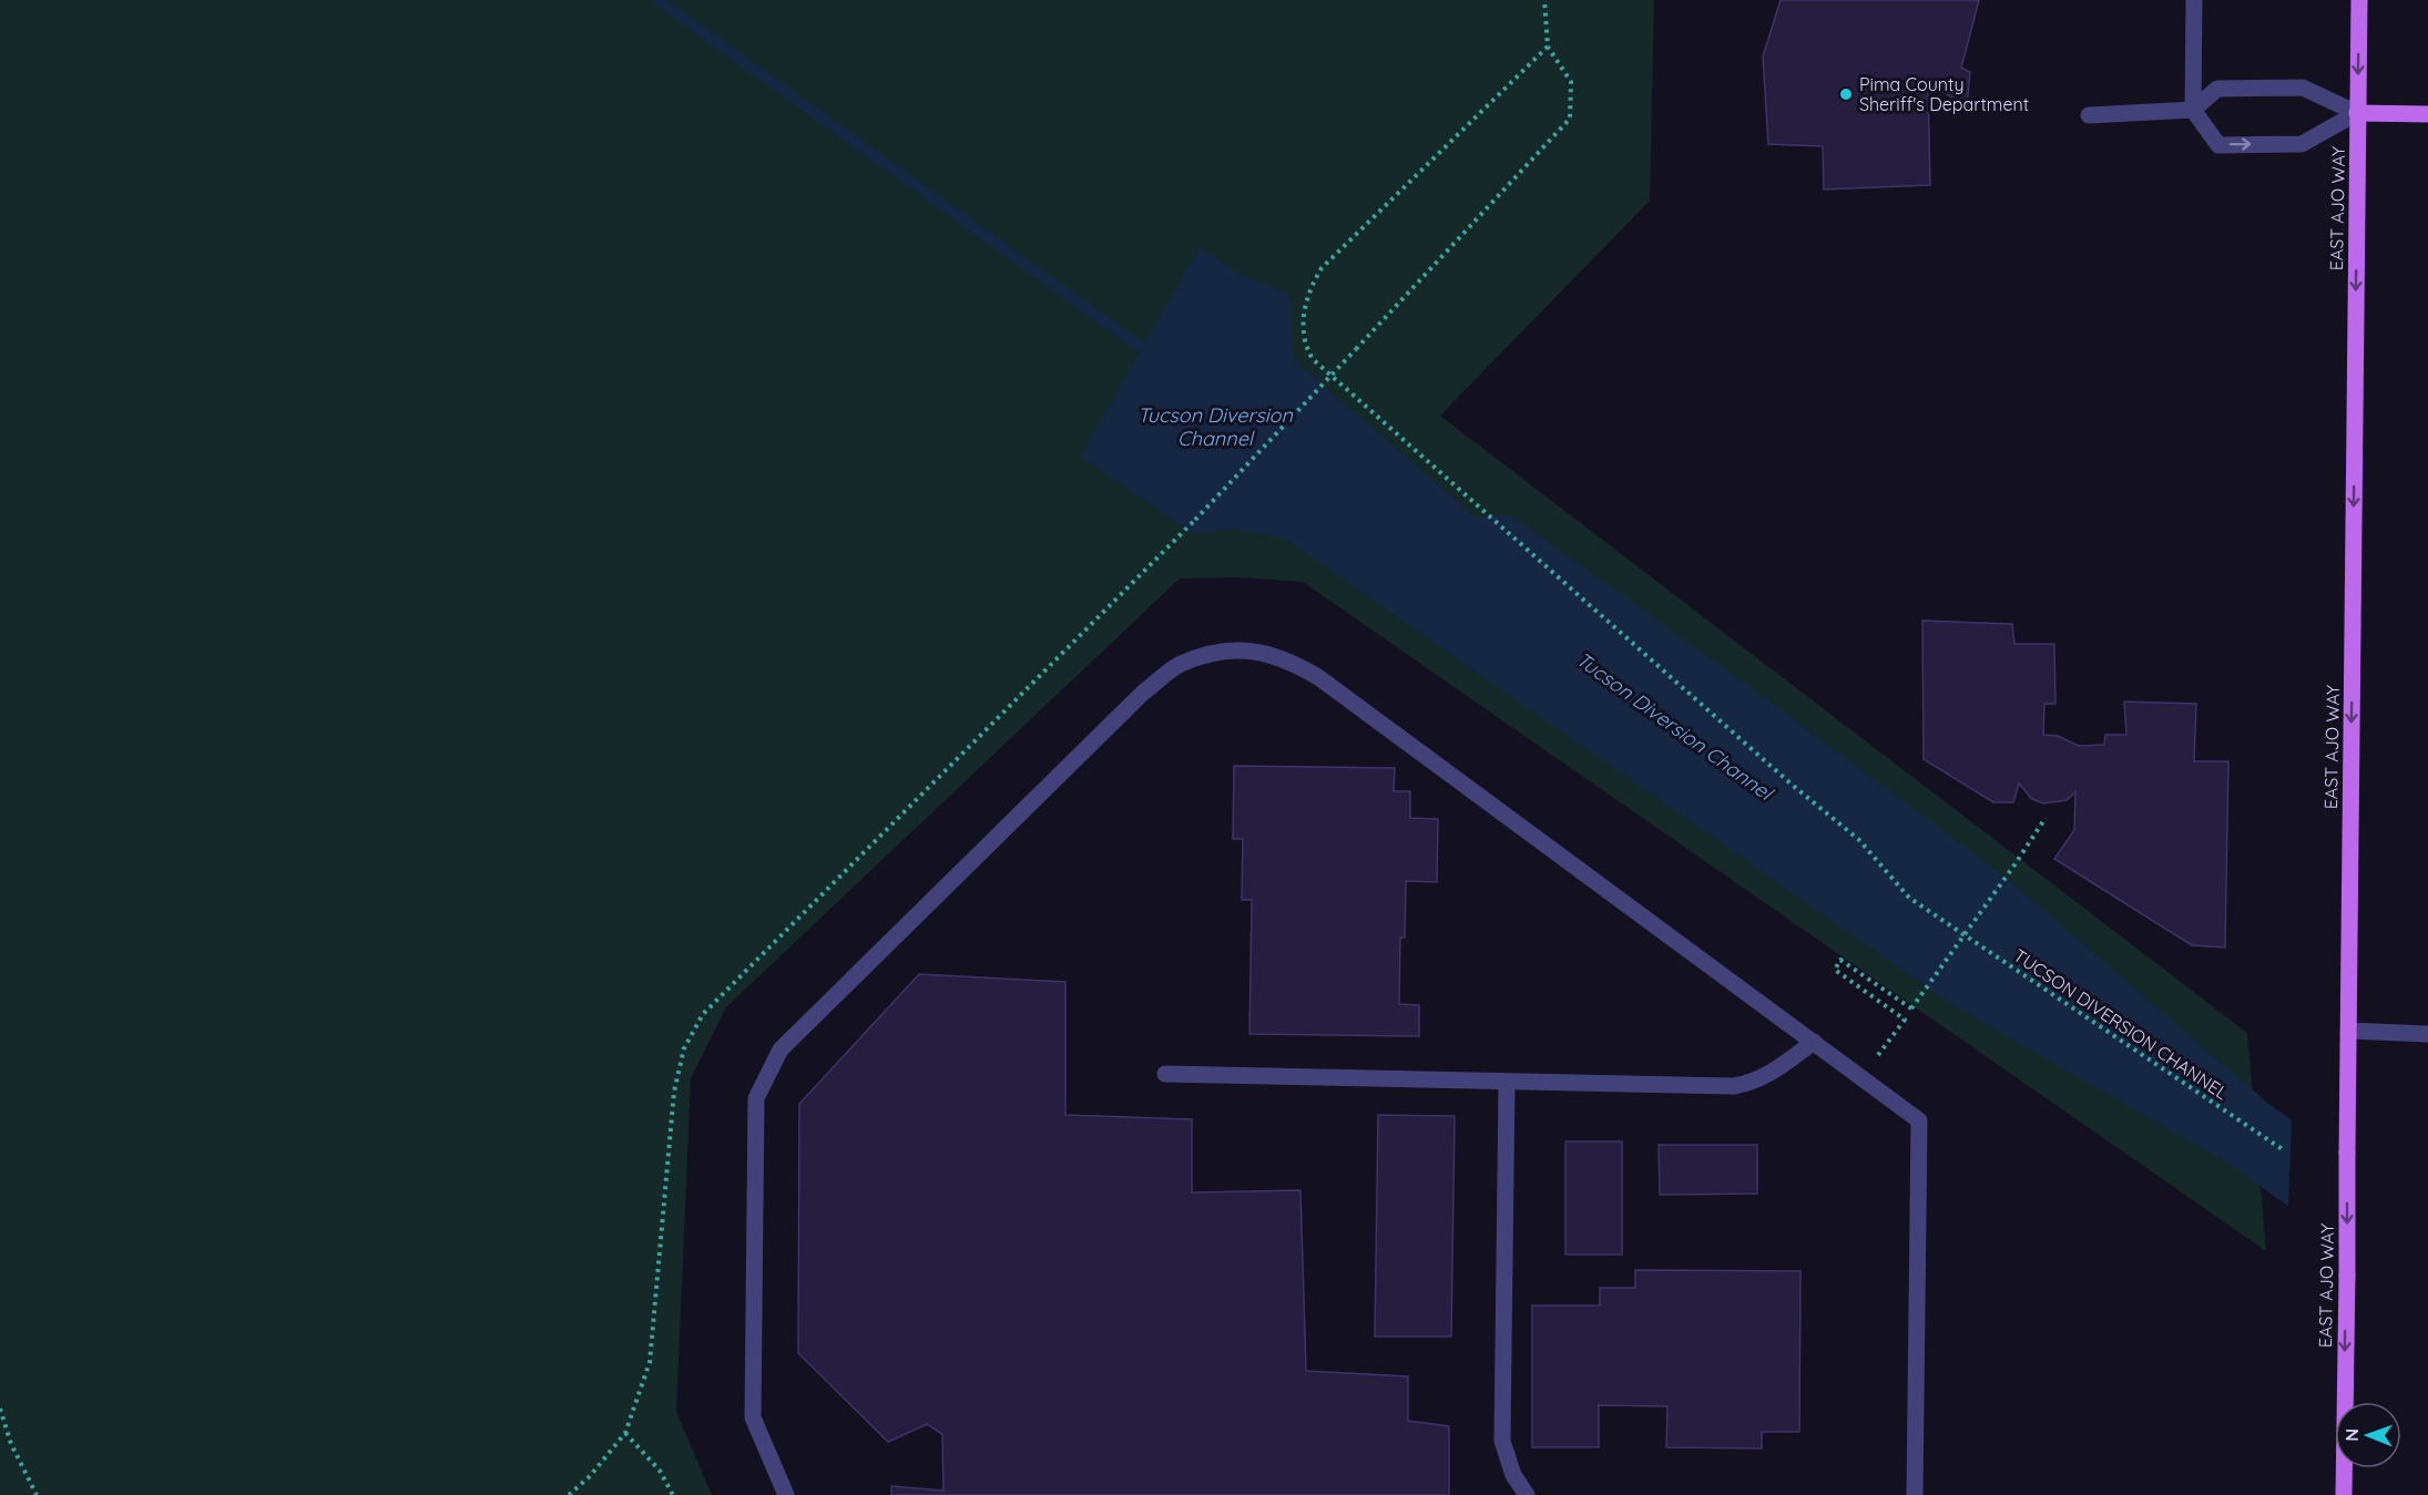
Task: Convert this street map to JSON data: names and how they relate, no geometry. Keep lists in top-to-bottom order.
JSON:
{
  "streets": {
    "main road": ["EAST AJO WAY"],
    "path": ["TUCSON DIVERSION CHANNEL"]
  },
  "one_way": ["EAST AJO WAY"],
  "water": ["Tucson Diversion Channel"],
  "places": ["Pima County Sheriff's Department"],
  "north": "left"
}
